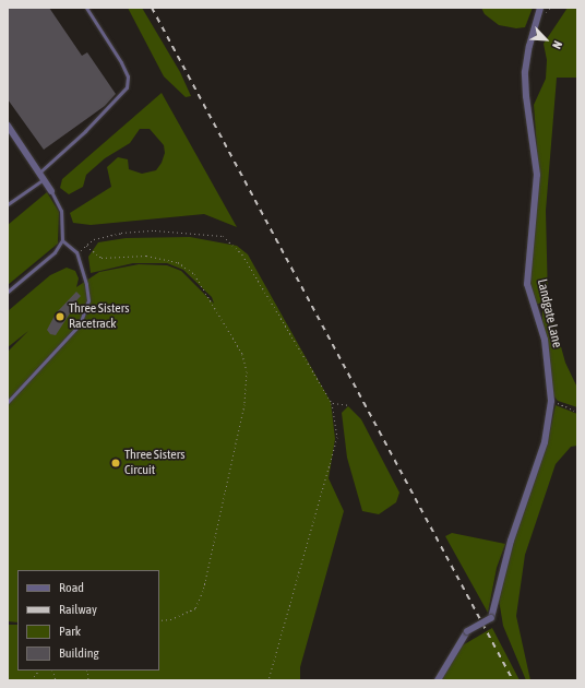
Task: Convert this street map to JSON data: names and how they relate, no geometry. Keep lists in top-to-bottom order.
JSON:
{
  "streets": {
    "street": ["Landgate Lane"]
  },
  "places": ["Three Sisters Racetrack", "Three Sisters Circuit"],
  "legend": [
    "Road",
    "Railway",
    "Park",
    "Building"
  ],
  "north": "bottom right"
}
